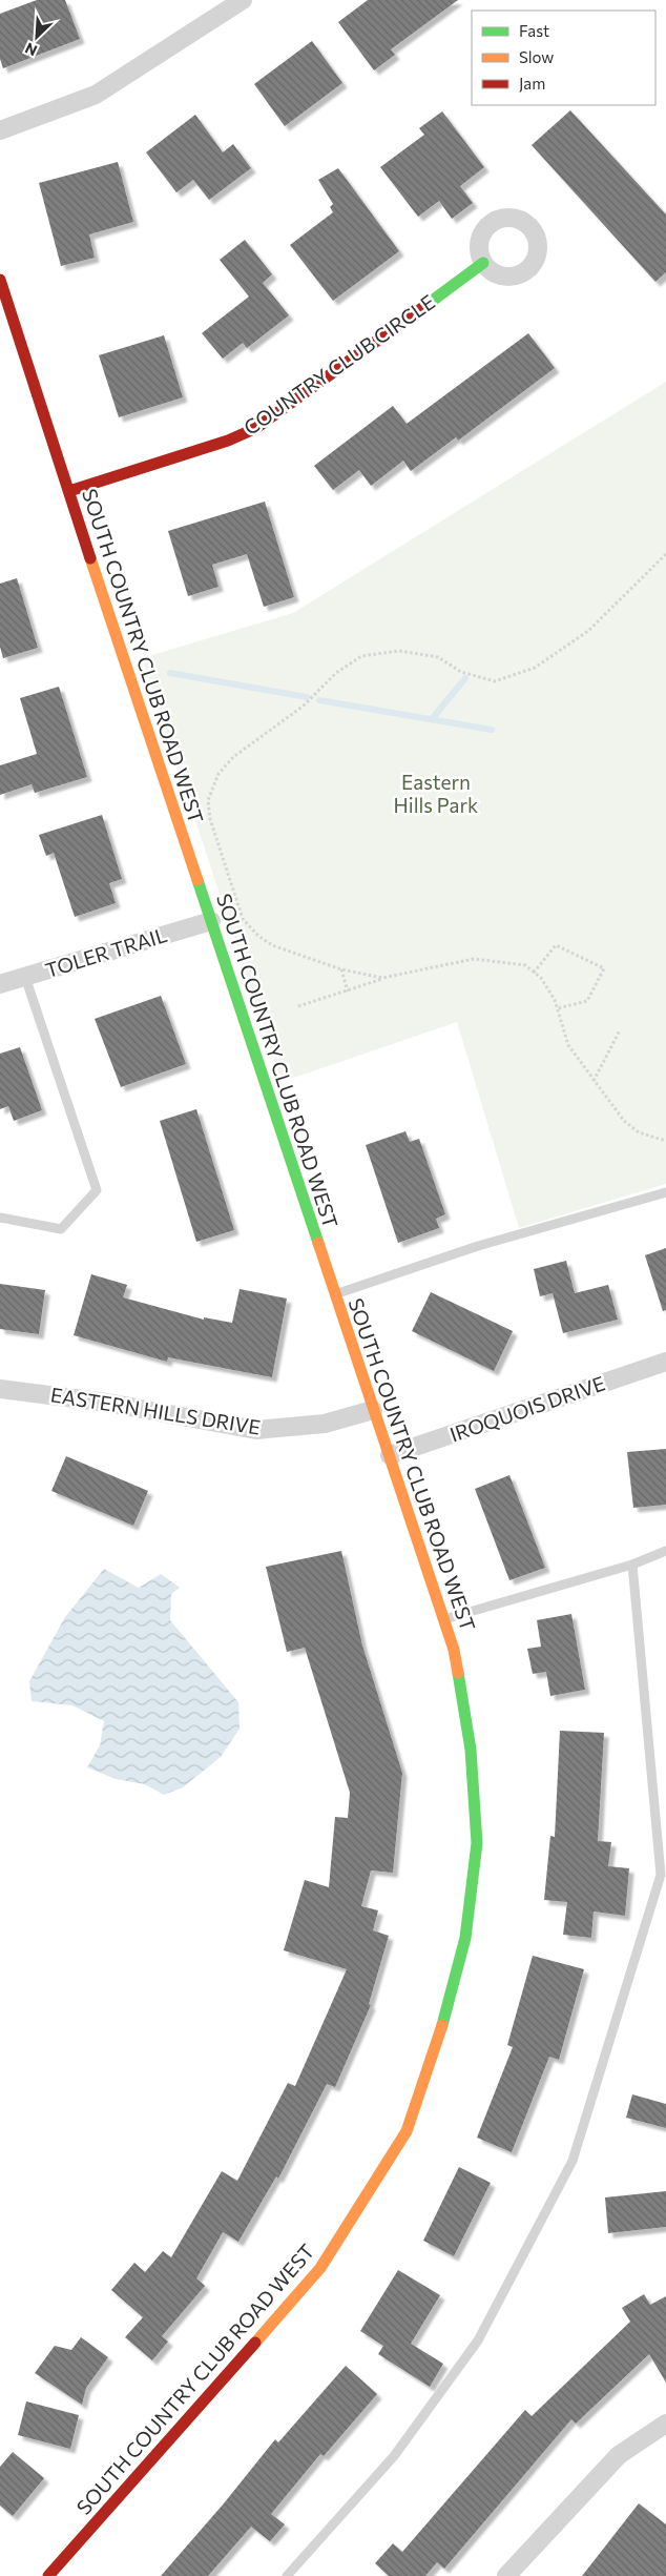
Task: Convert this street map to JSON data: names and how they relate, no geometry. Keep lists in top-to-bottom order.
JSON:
{
  "streets": {
    "street": [
      "COUNTRY CLUB CIRCLE",
      "SOUTH COUNTRY CLUB ROAD WEST",
      "TOLER TRAIL",
      "IROQUOIS DRIVE",
      "EASTERN HILLS DRIVE"
    ]
  },
  "crossings": [
    ["COUNTRY CLUB CIRCLE", "SOUTH COUNTRY CLUB ROAD WEST"],
    ["SOUTH COUNTRY CLUB ROAD WEST", "TOLER TRAIL"],
    ["SOUTH COUNTRY CLUB ROAD WEST", "IROQUOIS DRIVE"],
    ["SOUTH COUNTRY CLUB ROAD WEST", "EASTERN HILLS DRIVE"]
  ],
  "parks": ["Eastern Hills Park"],
  "legend": ["Fast", "Slow", "Jam"],
  "north": "bottom left"
}
